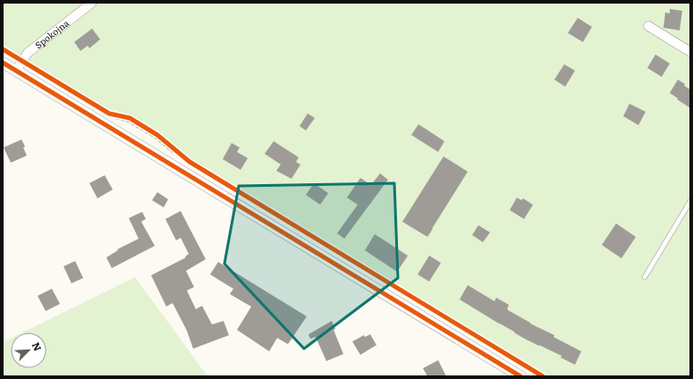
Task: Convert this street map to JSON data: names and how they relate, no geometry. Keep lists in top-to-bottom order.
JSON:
{
  "streets": {
    "street": ["Spokojna"]
  },
  "north": "top right"
}
